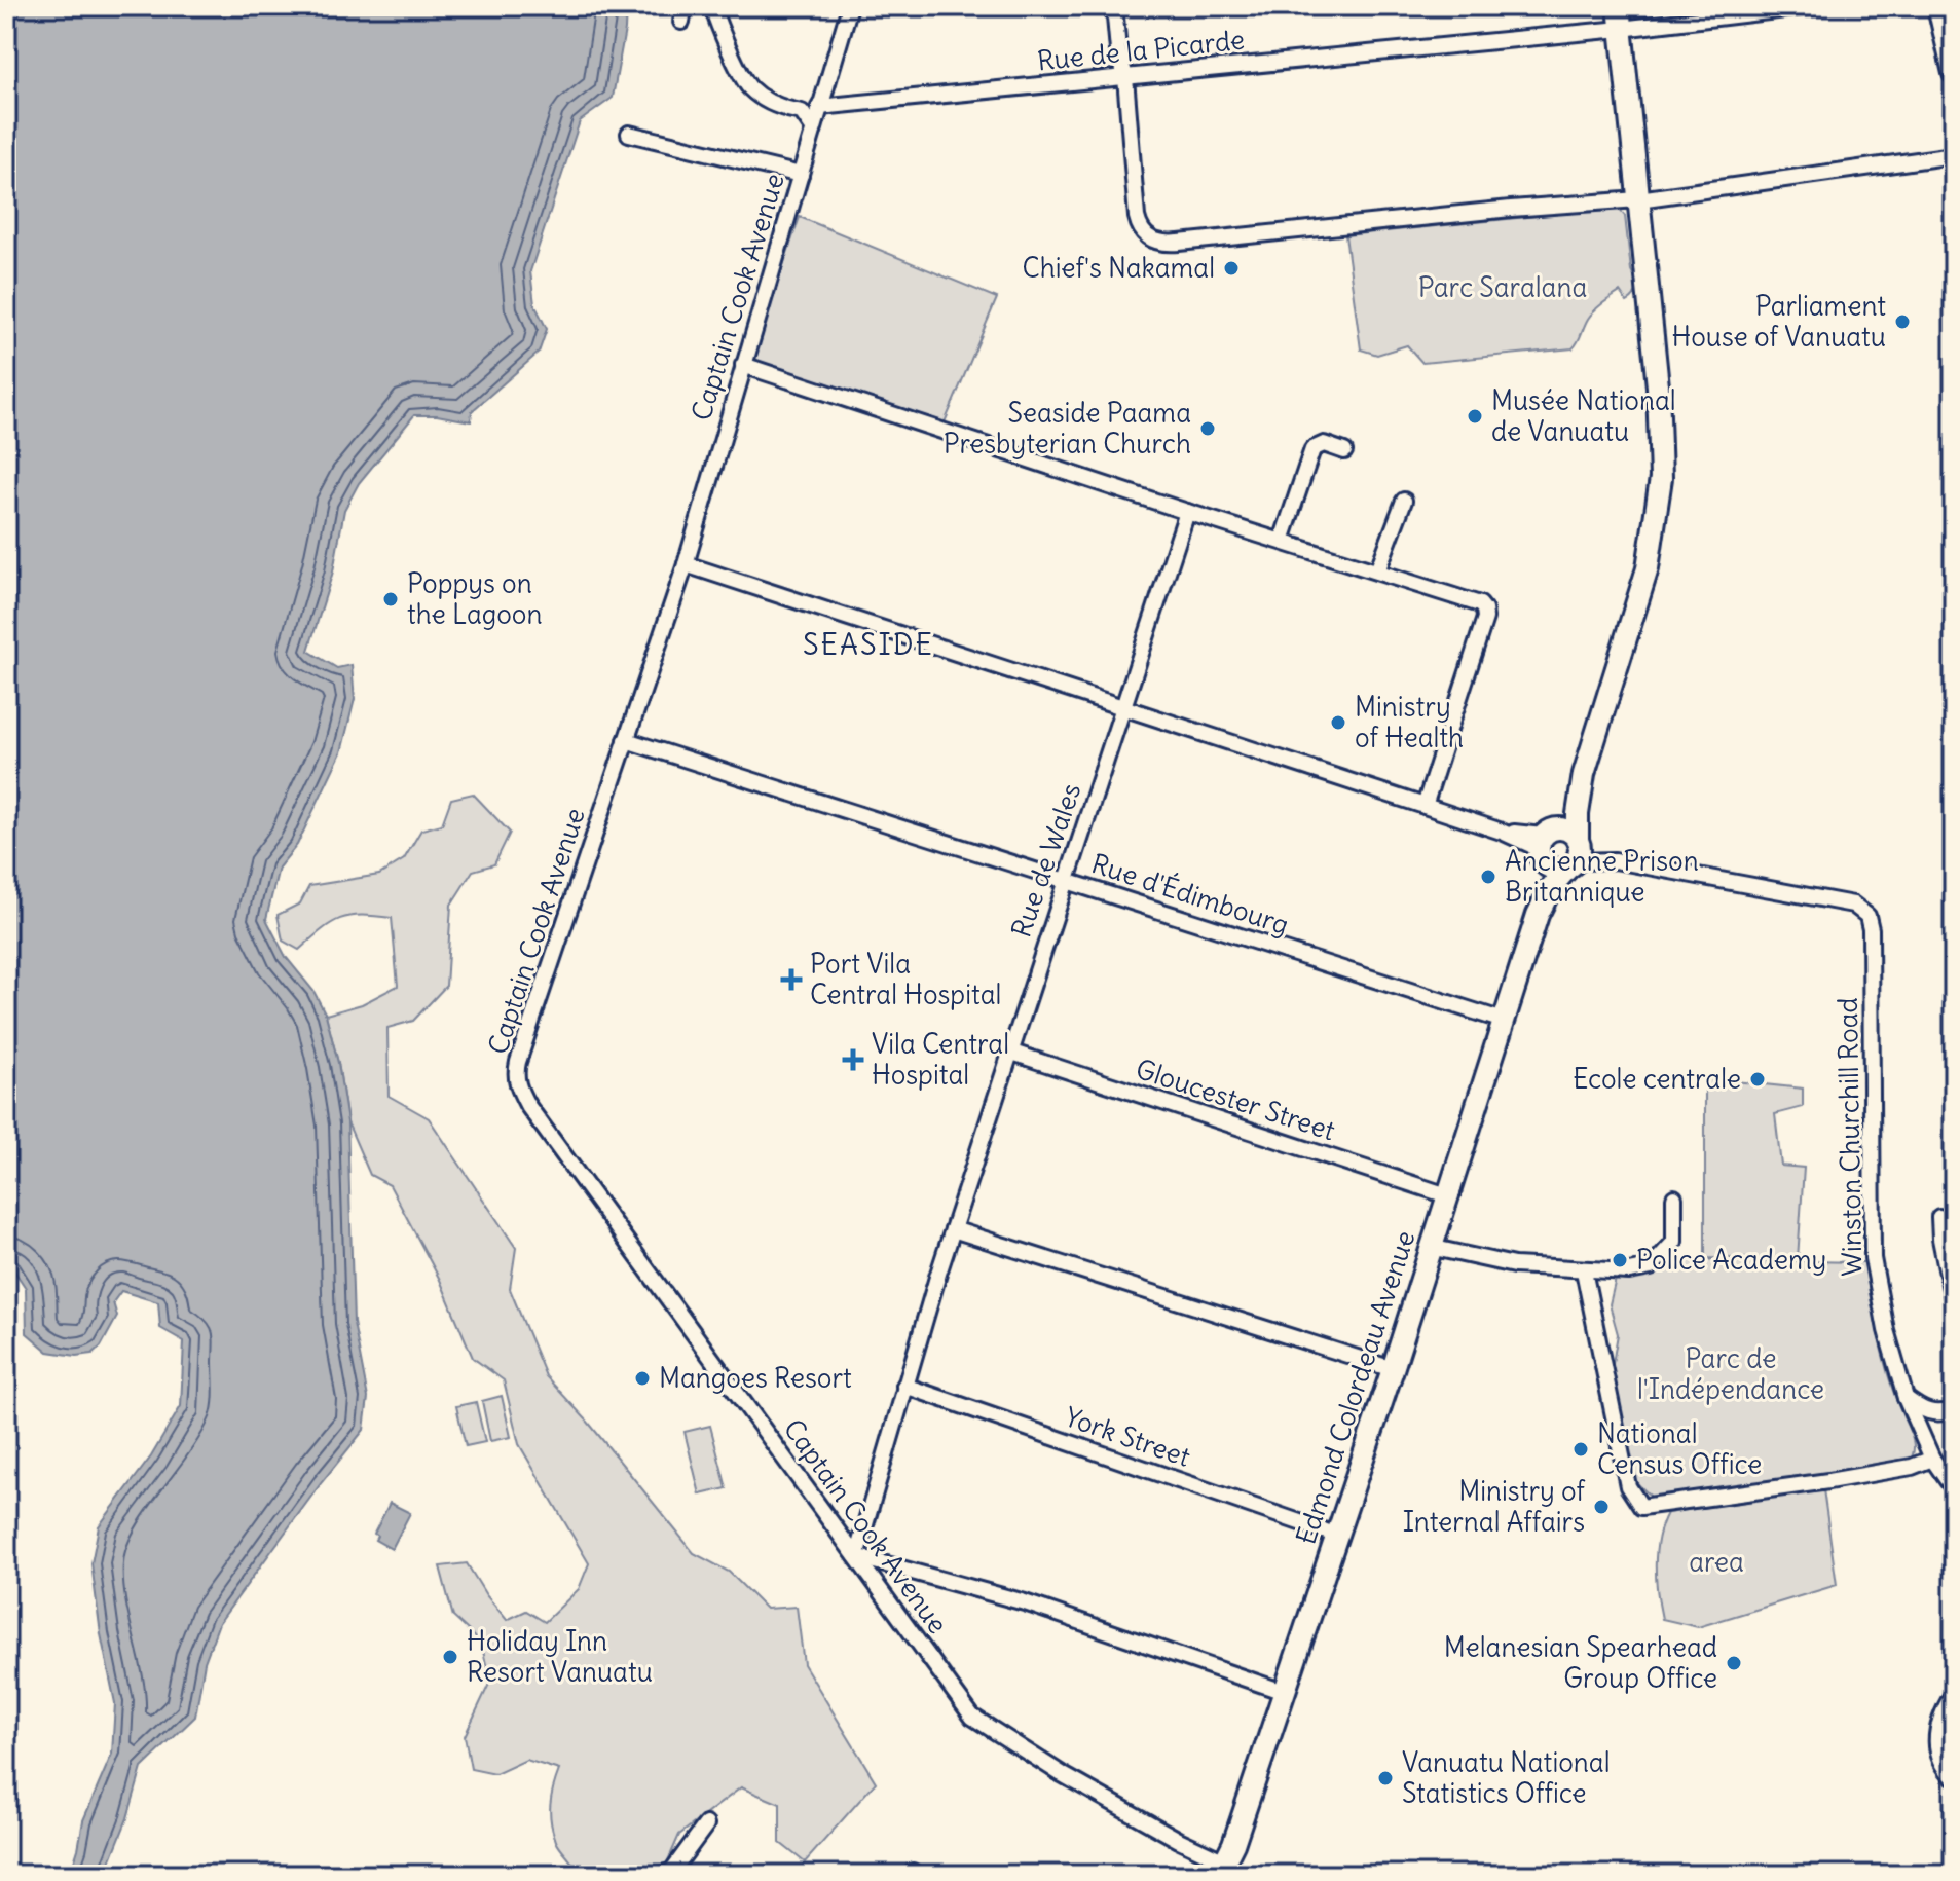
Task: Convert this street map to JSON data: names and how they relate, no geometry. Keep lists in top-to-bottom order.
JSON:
{
  "streets": {
    "street": [
      "Rue de la Picarde",
      "Captain Cook Avenue",
      "Rue de Wales",
      "Rue d'Édimbourg",
      "Gloucester Street",
      "Winston Churchill Road",
      "Edmond Colordeau Avenue",
      "York Street"
    ]
  },
  "crossings": [
    ["Rue de la Picarde", "Captain Cook Avenue"],
    ["Captain Cook Avenue", "Rue de Wales"],
    ["Captain Cook Avenue", "Rue d'Édimbourg"],
    ["Captain Cook Avenue", "Edmond Colordeau Avenue"],
    ["Rue de Wales", "Rue d'Édimbourg"],
    ["Rue de Wales", "Gloucester Street"],
    ["Rue de Wales", "York Street"],
    ["Rue d'Édimbourg", "Edmond Colordeau Avenue"],
    ["Gloucester Street", "Edmond Colordeau Avenue"],
    ["Edmond Colordeau Avenue", "York Street"]
  ],
  "districts": ["SEASIDE"],
  "parks": ["Parc Saralana", "Parc de l'Indépendance", "area"],
  "places": {
    "other": [
      "Chief's Nakamal",
      "Parliament House of Vanuatu",
      "Musée National de Vanuatu",
      "Seaside Paama Presbyterian Church",
      "Poppys on the Lagoon",
      "Ministry of Health",
      "Ancienne Prison Britannique",
      "Ecole centrale",
      "Police Academy",
      "Mangoes Resort",
      "National Census Office",
      "Ministry of Internal Affairs",
      "Holiday Inn Resort Vanuatu",
      "Melanesian Spearhead Group Office",
      "Vanuatu National Statistics Office"
    ],
    "health": ["Port Vila Central Hospital", "Vila Central Hospital"]
  }
}
